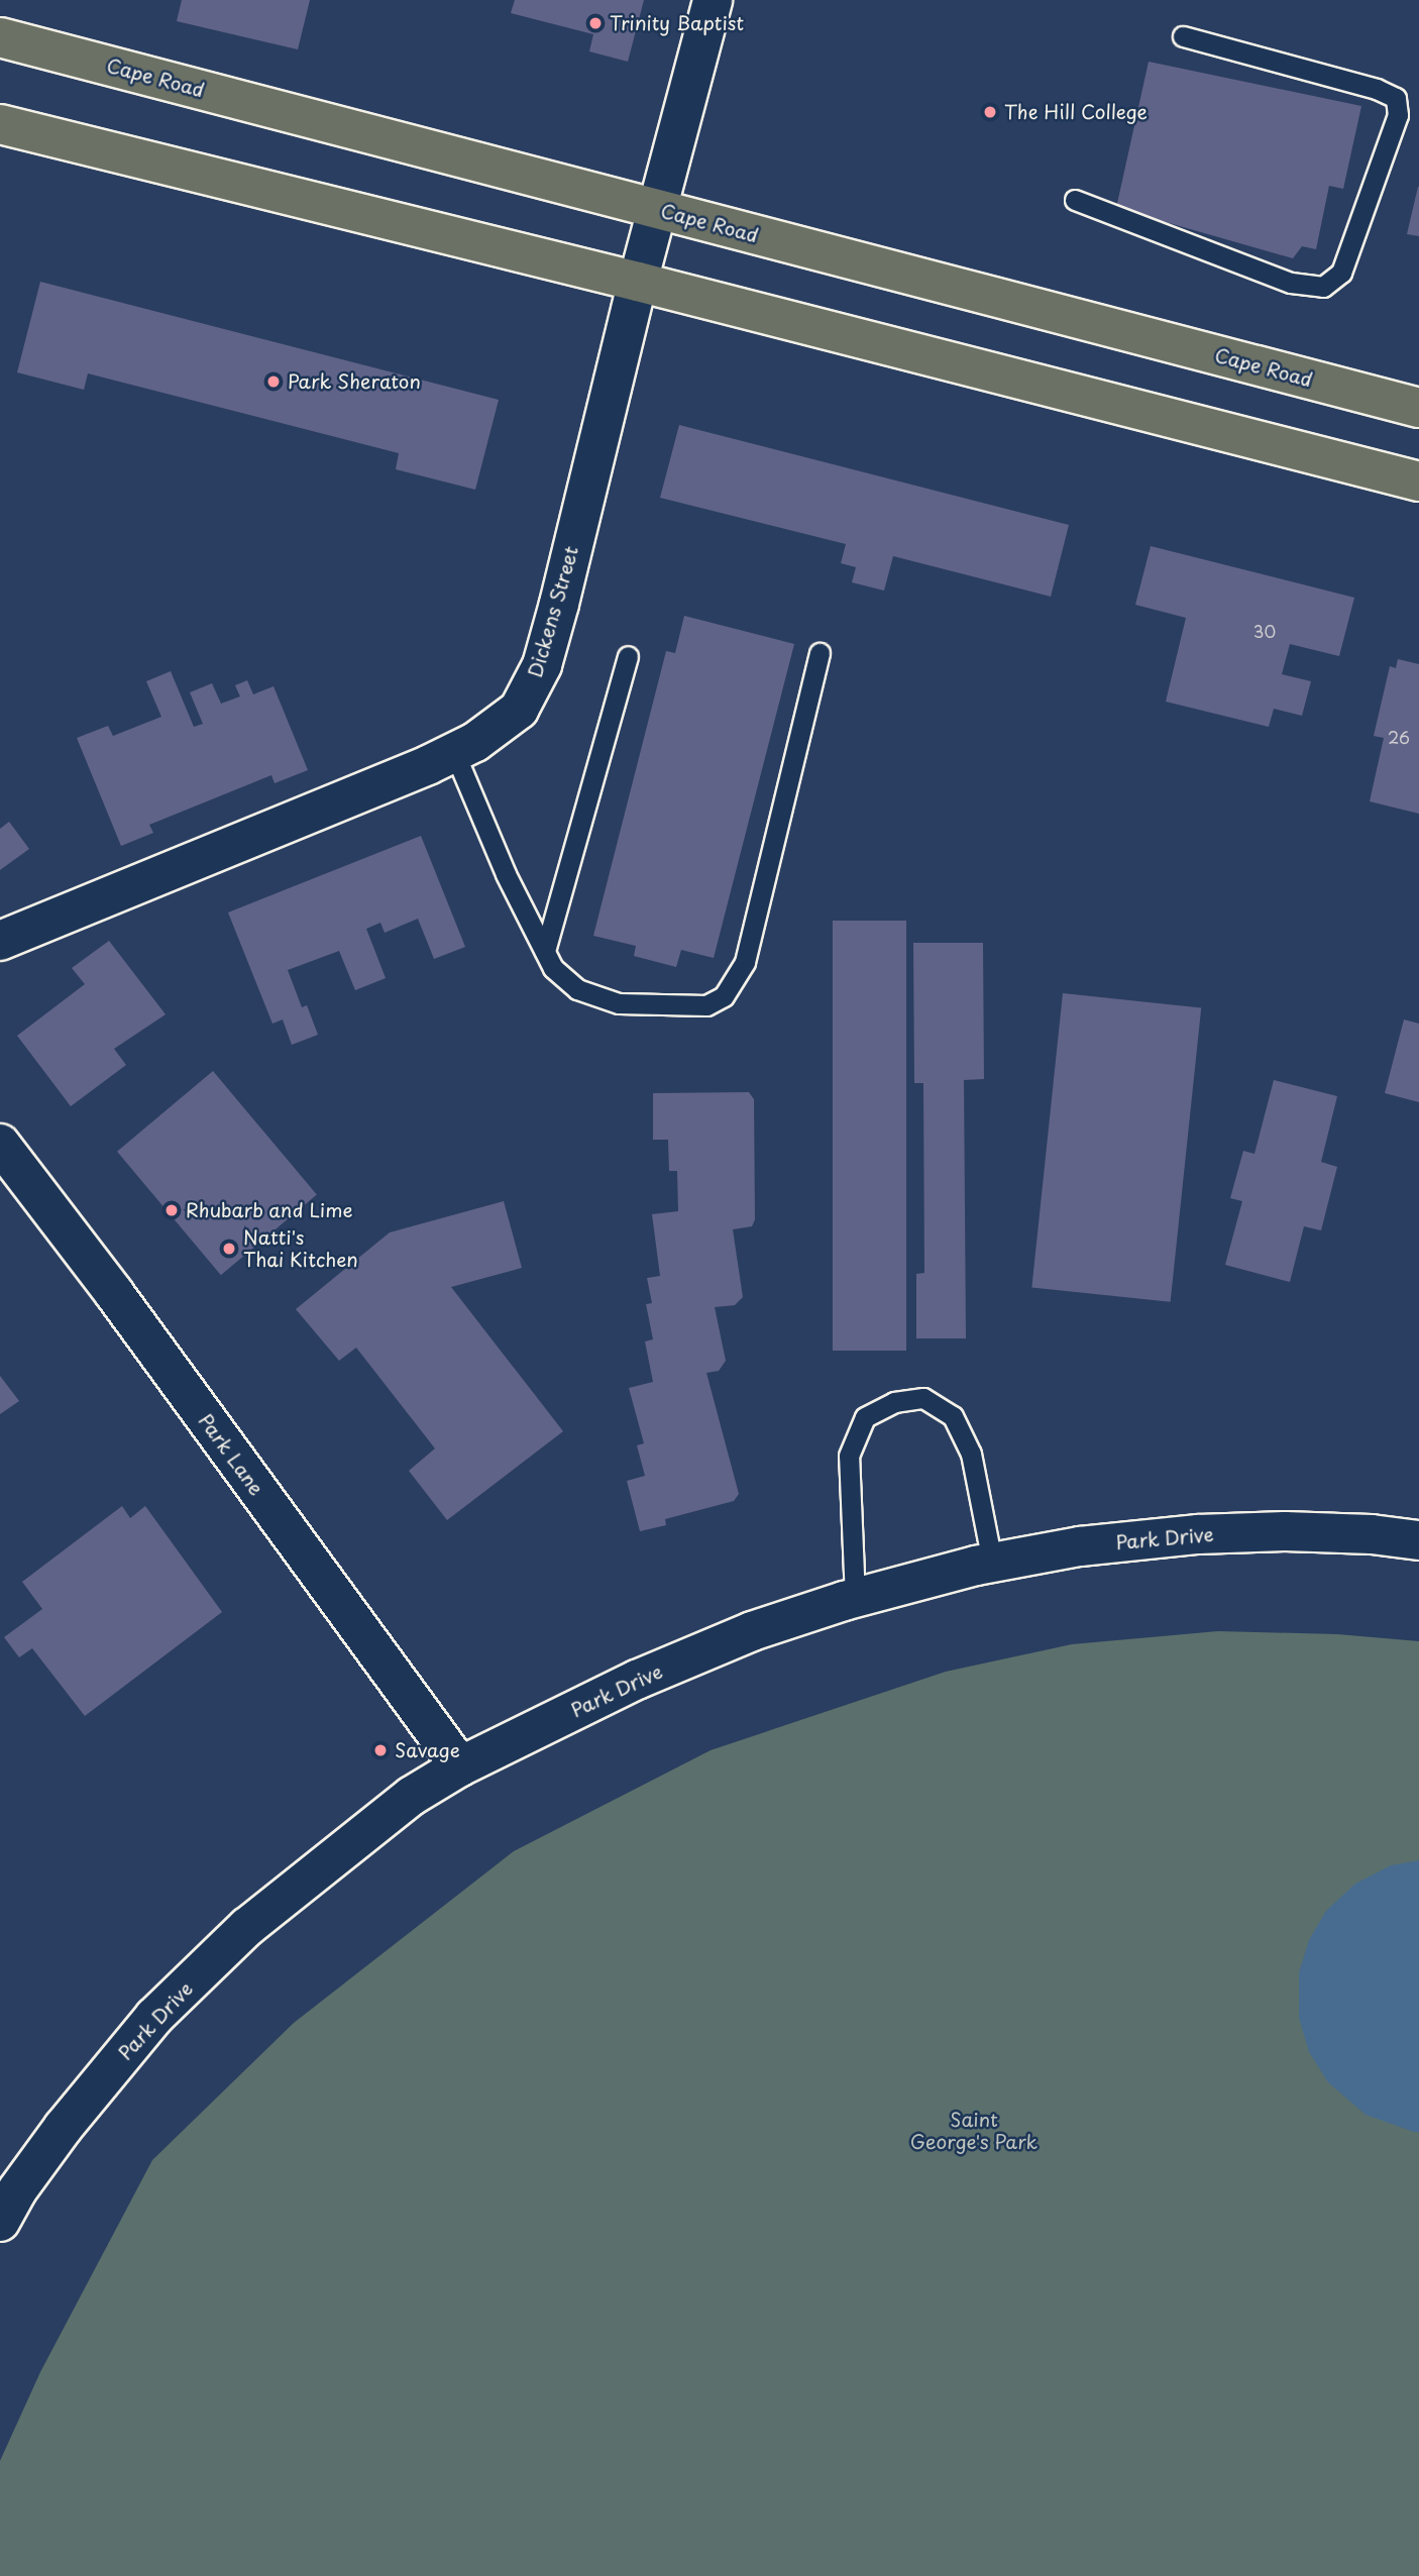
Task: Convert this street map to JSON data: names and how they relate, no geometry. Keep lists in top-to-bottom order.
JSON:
{
  "streets": {
    "main road": ["Cape Road"],
    "street": ["Dickens Street", "Park Lane", "Park Drive"]
  },
  "crossings": [
    ["Cape Road", "Dickens Street"],
    ["Park Lane", "Park Drive"]
  ],
  "parks": ["Saint George's Park"],
  "places": [
    "Trinity Baptist",
    "The Hill College",
    "Park Sheraton",
    "Rhubarb and Lime",
    "Natti's Thai Kitchen",
    "Savage"
  ],
  "house_numbers": ["30", "26"]
}
